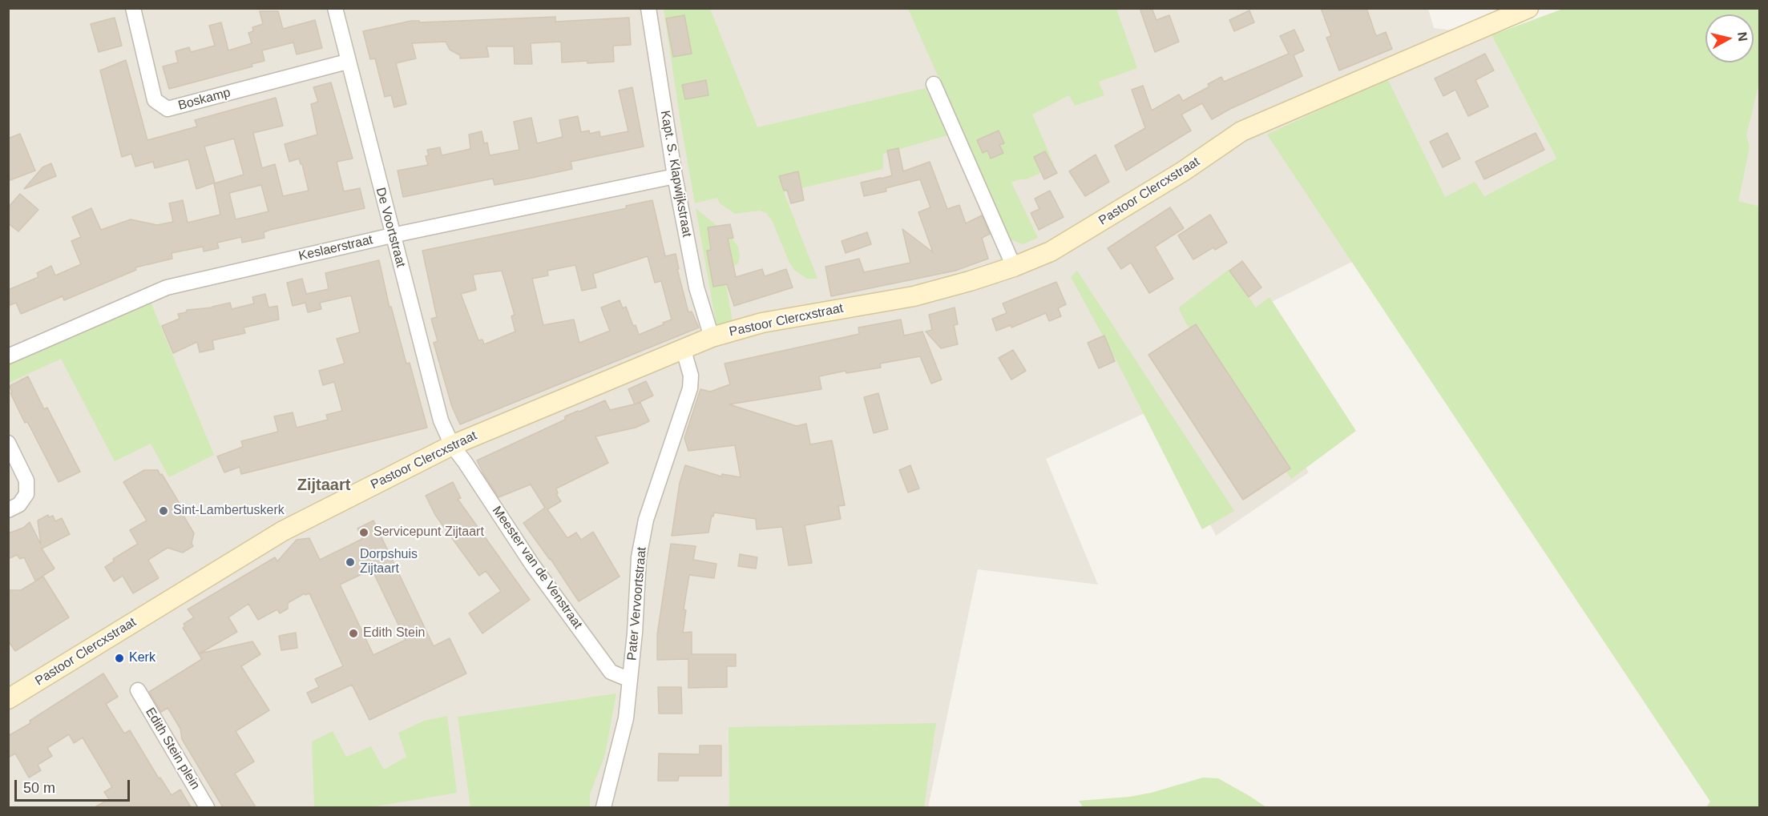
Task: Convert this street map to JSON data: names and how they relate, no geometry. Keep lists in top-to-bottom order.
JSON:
{
  "streets": {
    "street": [
      "Boskamp",
      "Kapt. S. Klapwijkstraat",
      "Pastoor Clercxstraat",
      "De Voortstraat",
      "Keslaerstraat",
      "Meester van de Venstraat",
      "Pater Vervoortstraat",
      "Edith Stein plein"
    ]
  },
  "crossings": [
    ["Boskamp", "De Voortstraat"],
    ["Kapt. S. Klapwijkstraat", "Pastoor Clercxstraat"],
    ["Kapt. S. Klapwijkstraat", "Keslaerstraat"],
    ["Pastoor Clercxstraat", "De Voortstraat"],
    ["Pastoor Clercxstraat", "Meester van de Venstraat"],
    ["Pastoor Clercxstraat", "Pater Vervoortstraat"],
    ["De Voortstraat", "Keslaerstraat"],
    ["De Voortstraat", "Meester van de Venstraat"],
    ["Meester van de Venstraat", "Pater Vervoortstraat"]
  ],
  "districts": ["Zijtaart"],
  "places": [
    "Sint-Lambertuskerk",
    "Servicepunt Zijtaart",
    "Dorpshuis Zijtaart",
    "Edith Stein",
    "Kerk"
  ],
  "scale_bar": "50 m",
  "north": "right"
}
